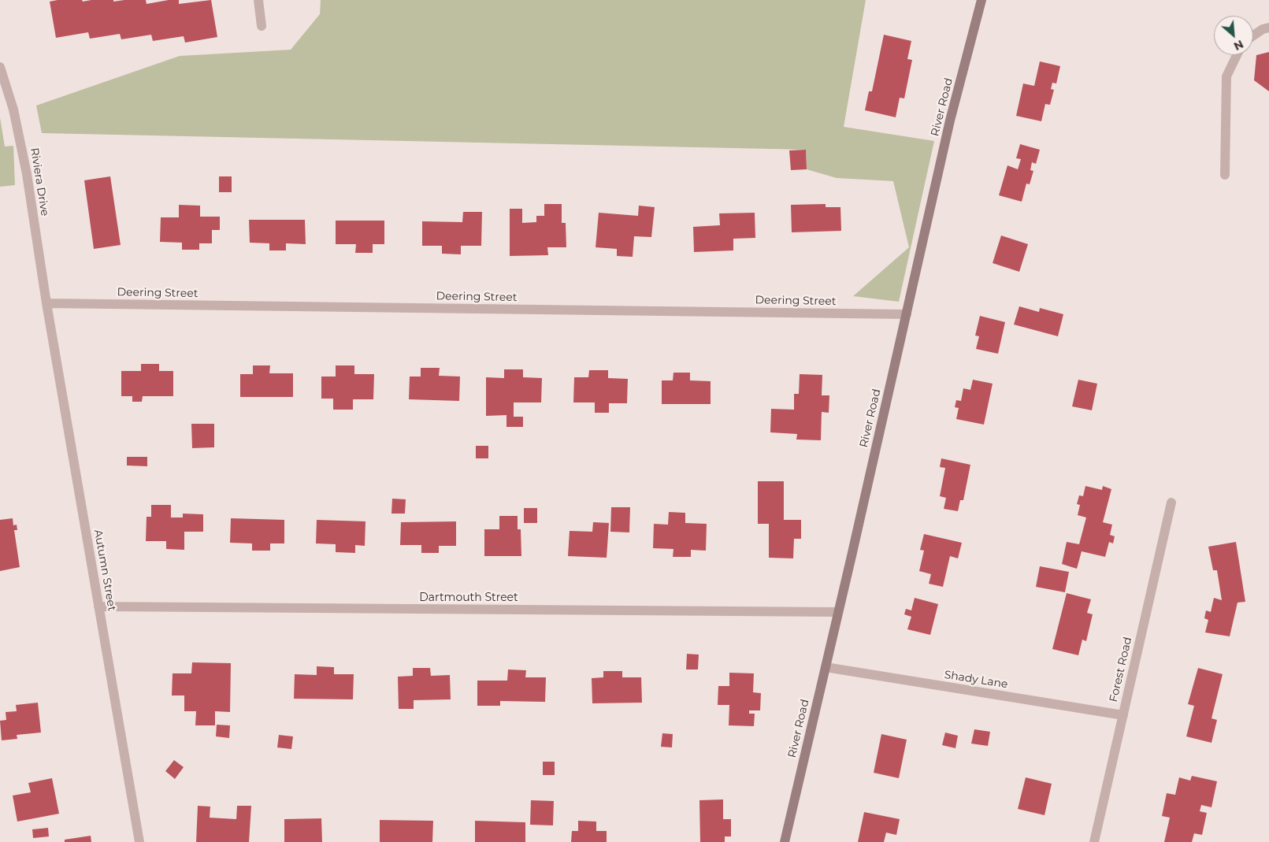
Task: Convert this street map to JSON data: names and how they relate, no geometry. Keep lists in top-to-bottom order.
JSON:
{
  "streets": {
    "street": [
      "River Road",
      "Riviera Drive",
      "Deering Street",
      "Autumn Street",
      "Dartmouth Street",
      "Forest Road",
      "Shady Lane"
    ]
  },
  "crossings": [
    ["River Road", "Deering Street"],
    ["River Road", "Dartmouth Street"],
    ["River Road", "Shady Lane"],
    ["Riviera Drive", "Deering Street"],
    ["Riviera Drive", "Autumn Street"],
    ["Deering Street", "Autumn Street"],
    ["Autumn Street", "Dartmouth Street"],
    ["Forest Road", "Shady Lane"]
  ],
  "north": "bottom right"
}
